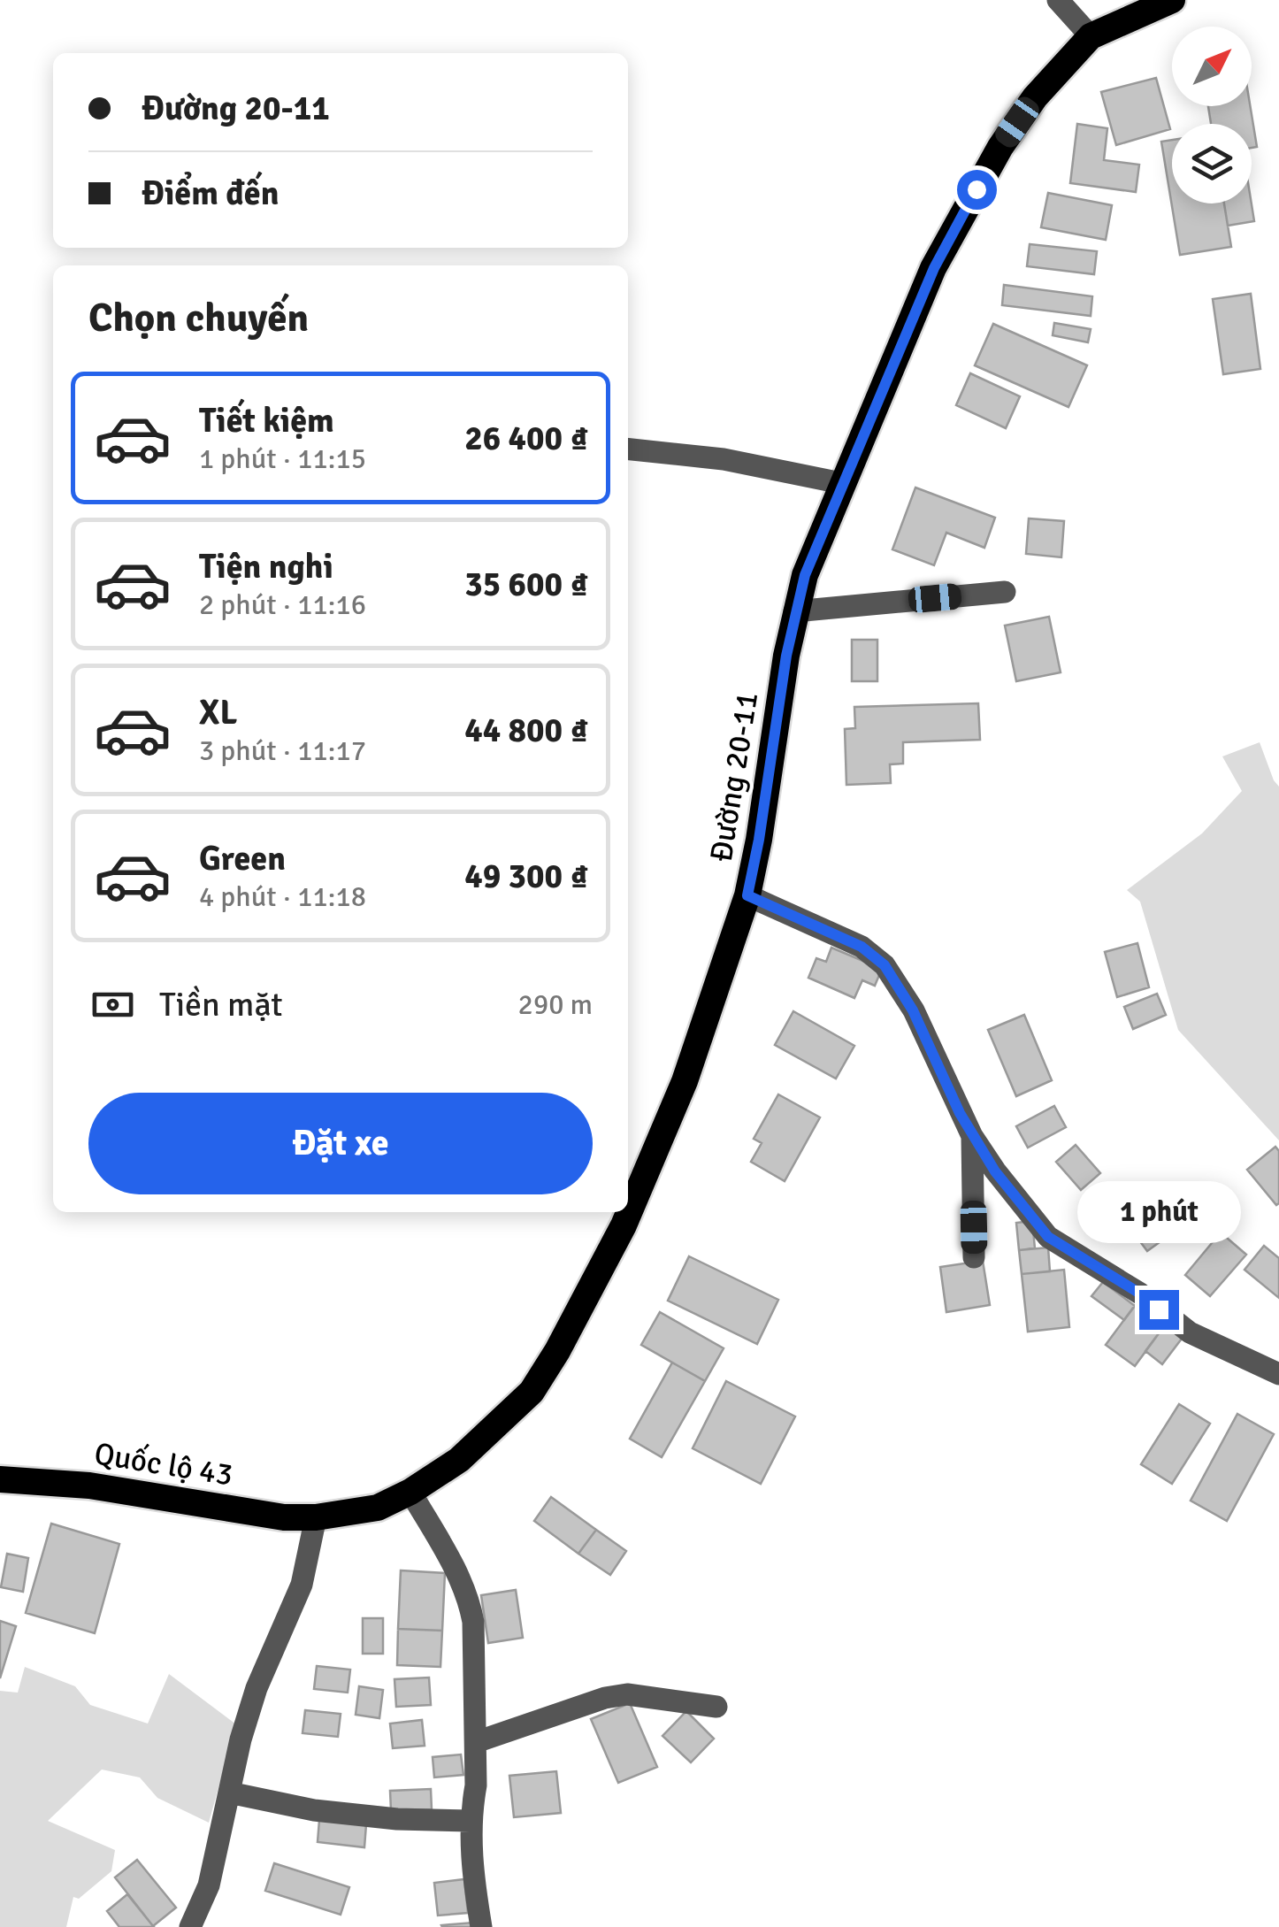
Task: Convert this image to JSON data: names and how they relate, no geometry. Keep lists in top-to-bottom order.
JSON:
{
  "streets": {
    "highway": ["Đường 20-11", "Quốc lộ 43"]
  },
  "crossings": [
    ["Đường 20-11", "Quốc lộ 43"]
  ],
  "north": "top right",
  "page": {
    "banner": ["Đường 20-11", "Điểm đến"],
    "heading": "Chọn chuyến",
    "list": [
      {
        "name": "Tiết kiệm",
        "note": "1 phút · 11:15",
        "value": "26 400 ₫"
      },
      {
        "name": "Tiện nghi",
        "note": "2 phút · 11:16",
        "value": "35 600 ₫"
      },
      {
        "name": "XL",
        "note": "3 phút · 11:17",
        "value": "44 800 ₫"
      },
      {
        "name": "Green",
        "note": "4 phút · 11:18",
        "value": "49 300 ₫"
      }
    ],
    "pay": ["Tiền mặt", "290 m"],
    "buttons": "Đặt xe",
    "bubble": "1 phút"
  }
}
